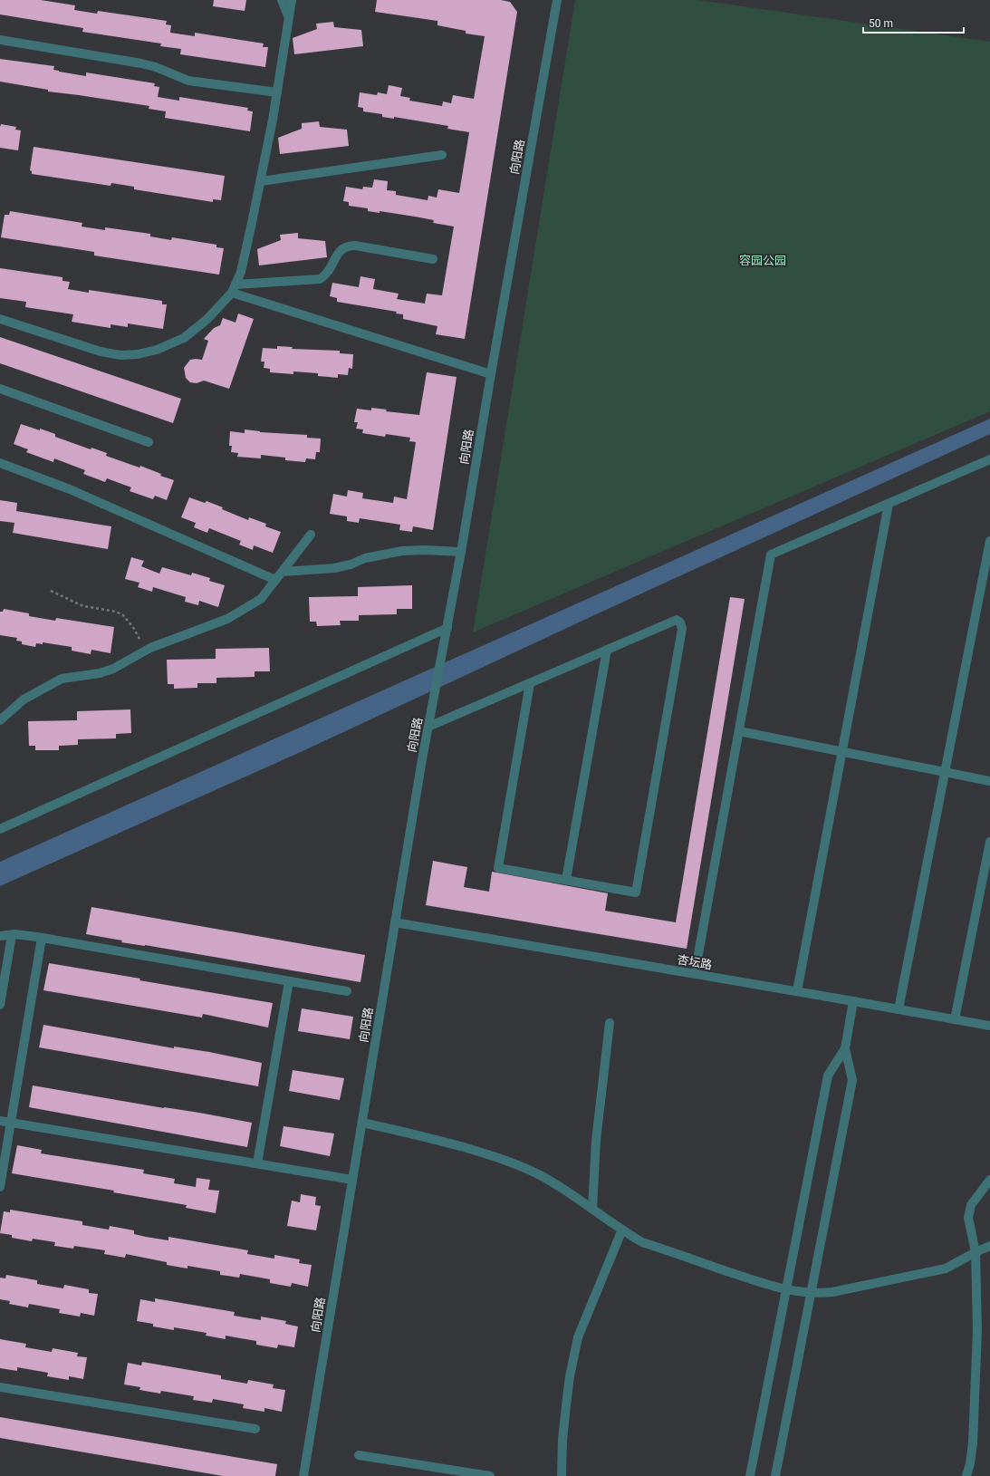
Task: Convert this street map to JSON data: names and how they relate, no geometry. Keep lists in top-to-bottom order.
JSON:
{
  "streets": {
    "street": ["向阳路", "杏坛路"]
  },
  "crossings": [
    ["向阳路", "杏坛路"]
  ],
  "parks": ["容园公园"],
  "scale_bar": "50 m"
}
